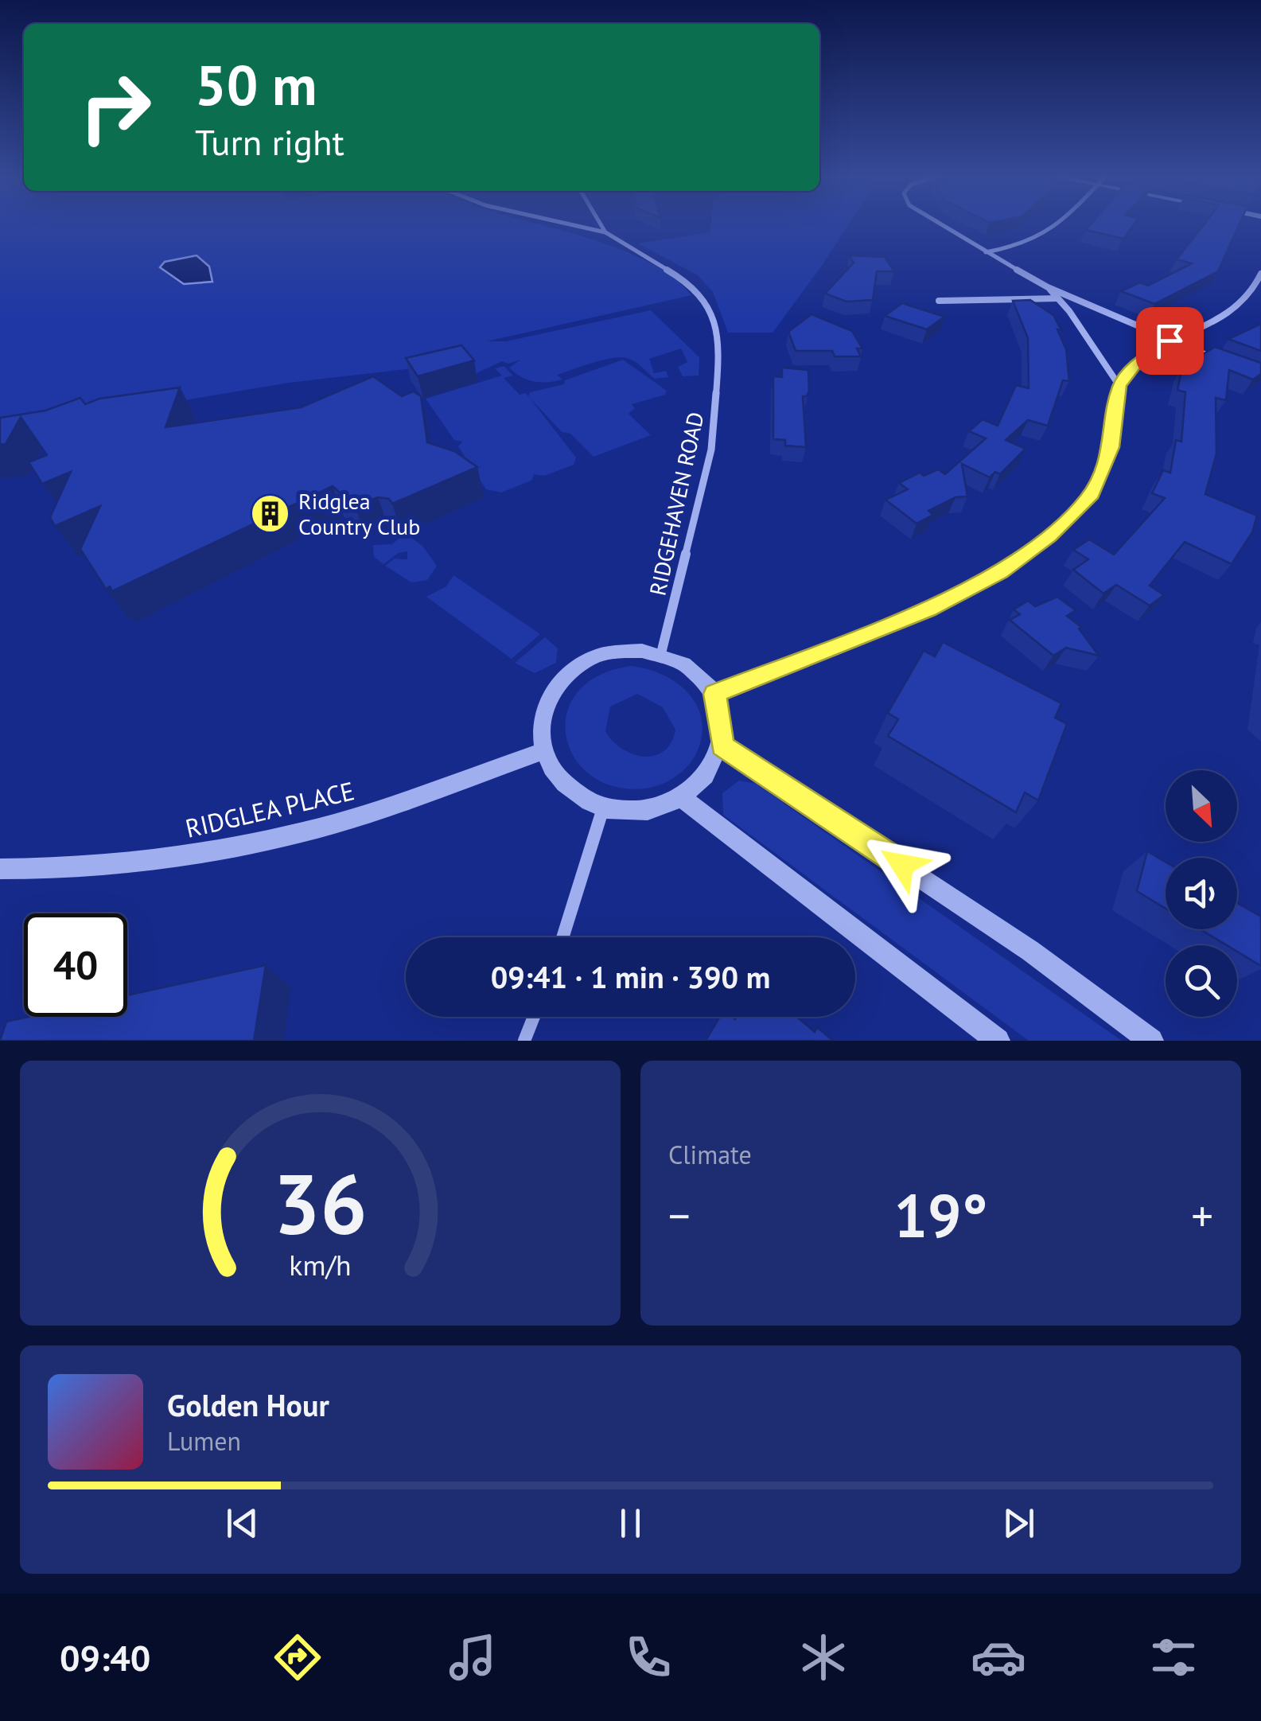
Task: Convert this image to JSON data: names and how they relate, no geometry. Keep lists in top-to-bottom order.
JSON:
{
  "streets": {
    "street": ["RIDGEHAVEN ROAD", "RIDGLEA PLACE"]
  },
  "crossings": [
    ["RIDGEHAVEN ROAD", "RIDGLEA PLACE"]
  ],
  "places": {
    "building": ["Ridglea Country Club"]
  },
  "north": "bottom right",
  "page": {
    "turn": ["50 m", "Turn right"],
    "limit": "40",
    "trip": "09:41 · 1 min · 390 m",
    "tile": "Climate",
    "heat": ["−", "19°", "+"],
    "song": ["Golden Hour", "Lumen"],
    "tabs": "09:40",
    "gauge": ["36", "km/h"]
  }
}
